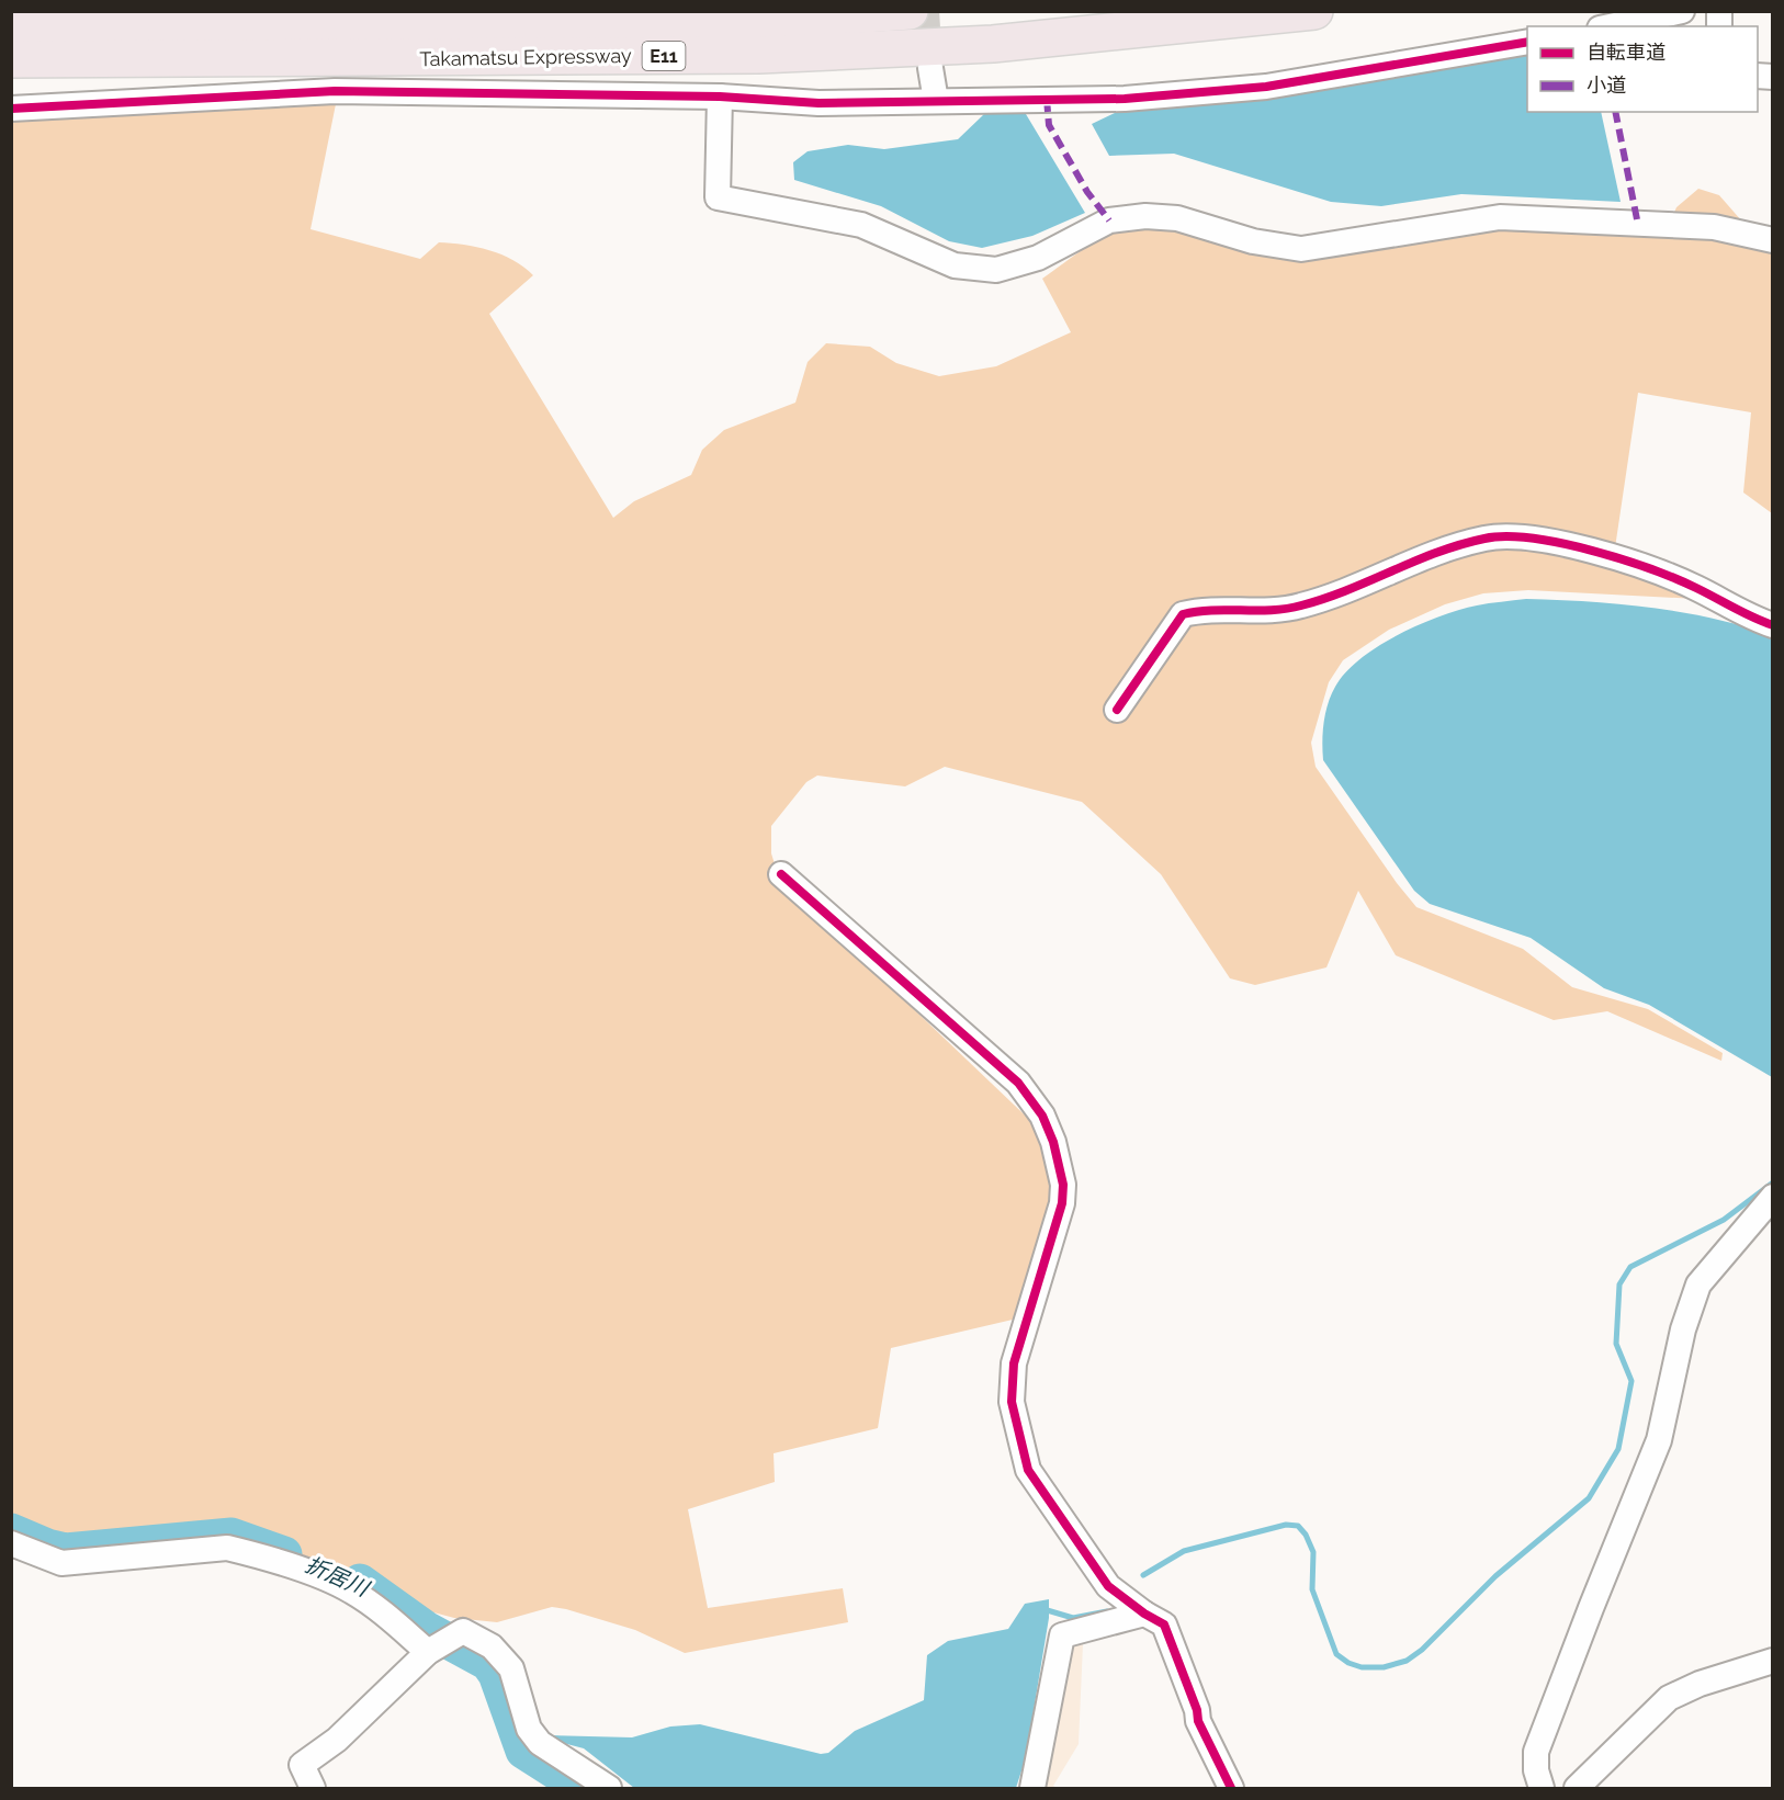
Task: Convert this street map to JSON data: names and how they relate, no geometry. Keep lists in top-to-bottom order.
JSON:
{
  "streets": {
    "highway": ["E11", "Takamatsu Expressway"]
  },
  "water": ["折居川"],
  "legend": ["自転車道", "小道"]
}
